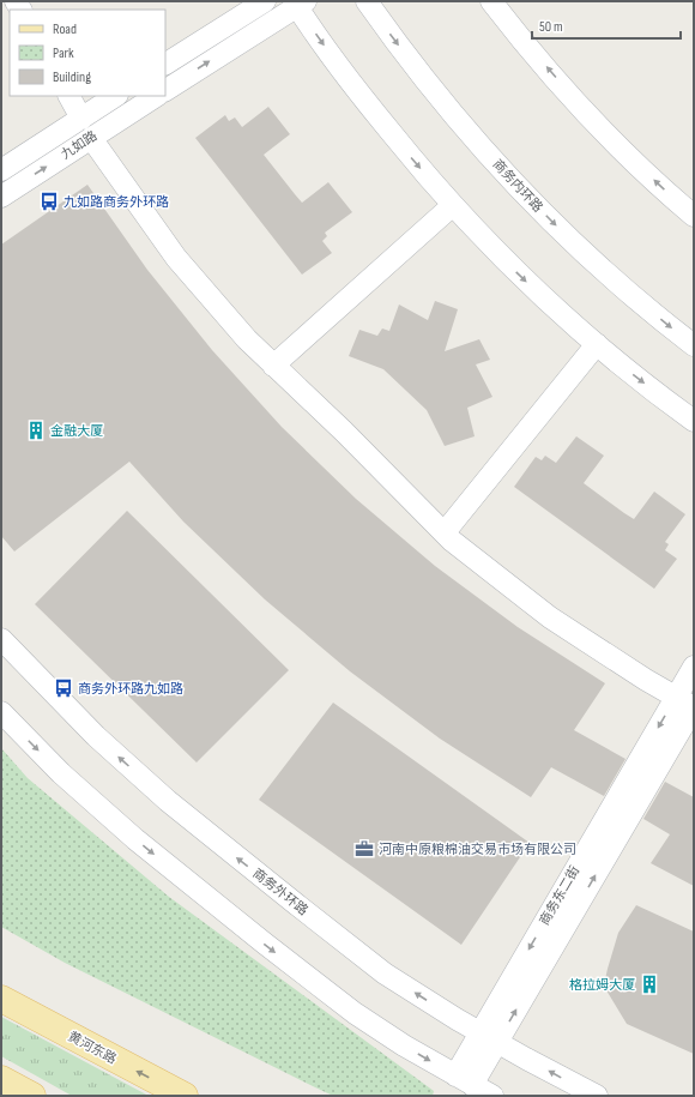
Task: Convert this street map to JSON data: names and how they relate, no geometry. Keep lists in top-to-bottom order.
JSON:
{
  "streets": {
    "main road": ["黄河东路"],
    "street": [
      "九如路",
      "商务内环路",
      "商务外环路",
      "商务东二街"
    ]
  },
  "crossings": [
    ["商务外环路", "商务东二街"]
  ],
  "one_way": ["黄河东路"],
  "places": {
    "bus stop": ["九如路商务外环路", "商务外环路九如路"],
    "building": ["金融大厦", "格拉姆大厦"],
    "office": ["河南中原粮棉油交易市场有限公司"]
  },
  "legend": ["Road", "Park", "Building"],
  "scale_bar": "50 m"
}
